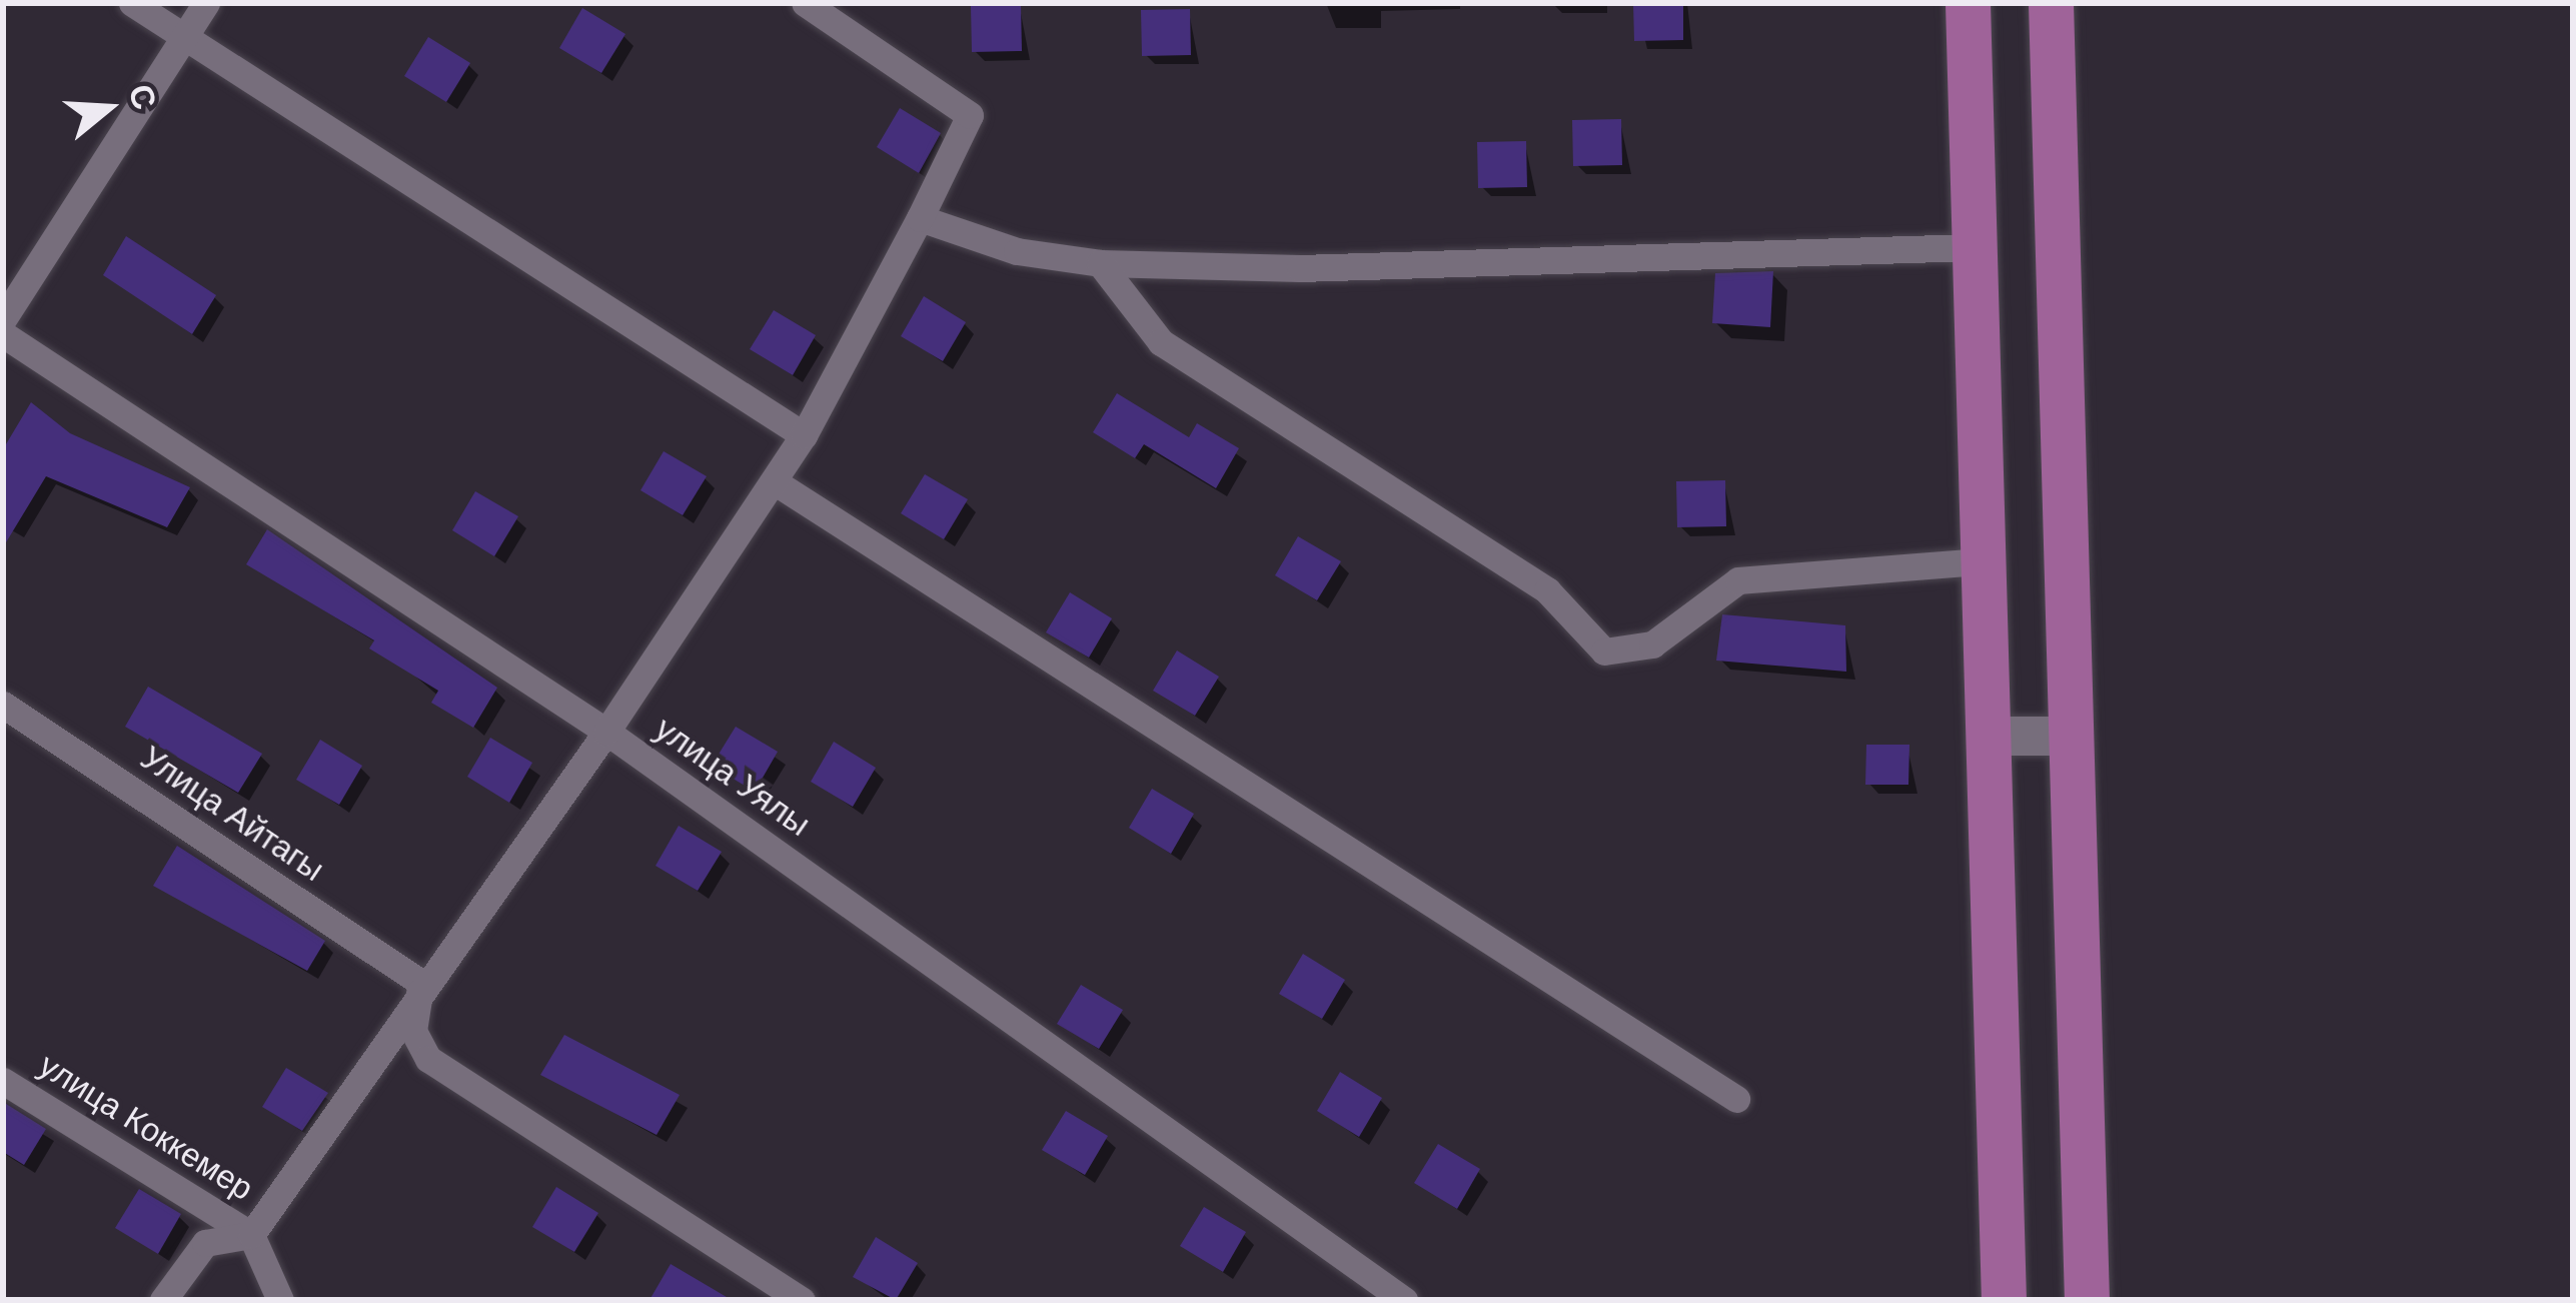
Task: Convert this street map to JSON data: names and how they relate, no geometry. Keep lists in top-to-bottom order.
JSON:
{
  "streets": {
    "street": ["улица Уялы", "Улица Айтагы", "улица Коккемер"]
  },
  "north": "right"
}
